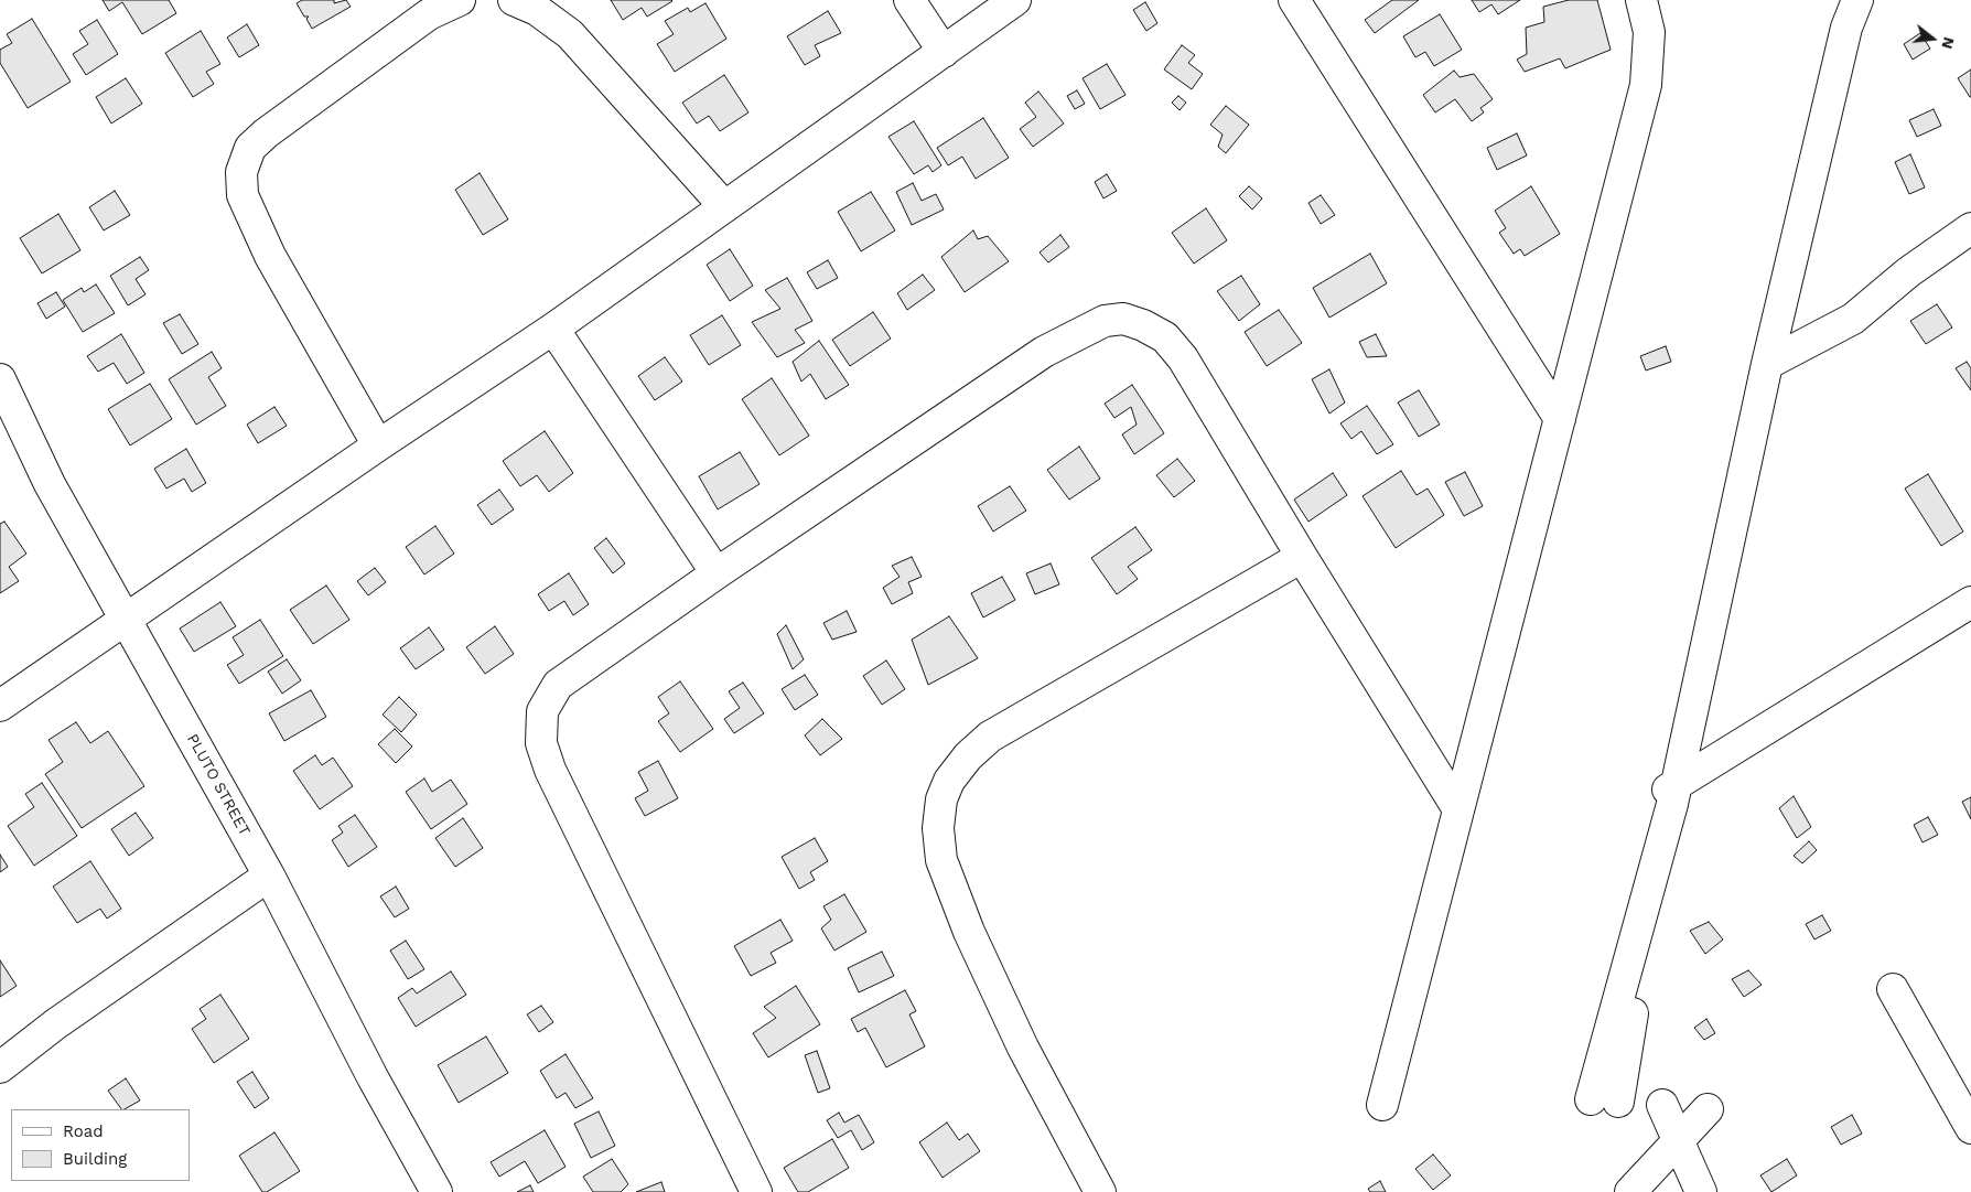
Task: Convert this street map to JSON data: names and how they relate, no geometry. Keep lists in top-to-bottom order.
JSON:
{
  "streets": {
    "street": ["PLUTO STREET"]
  },
  "legend": ["Road", "Building"],
  "north": "right"
}
